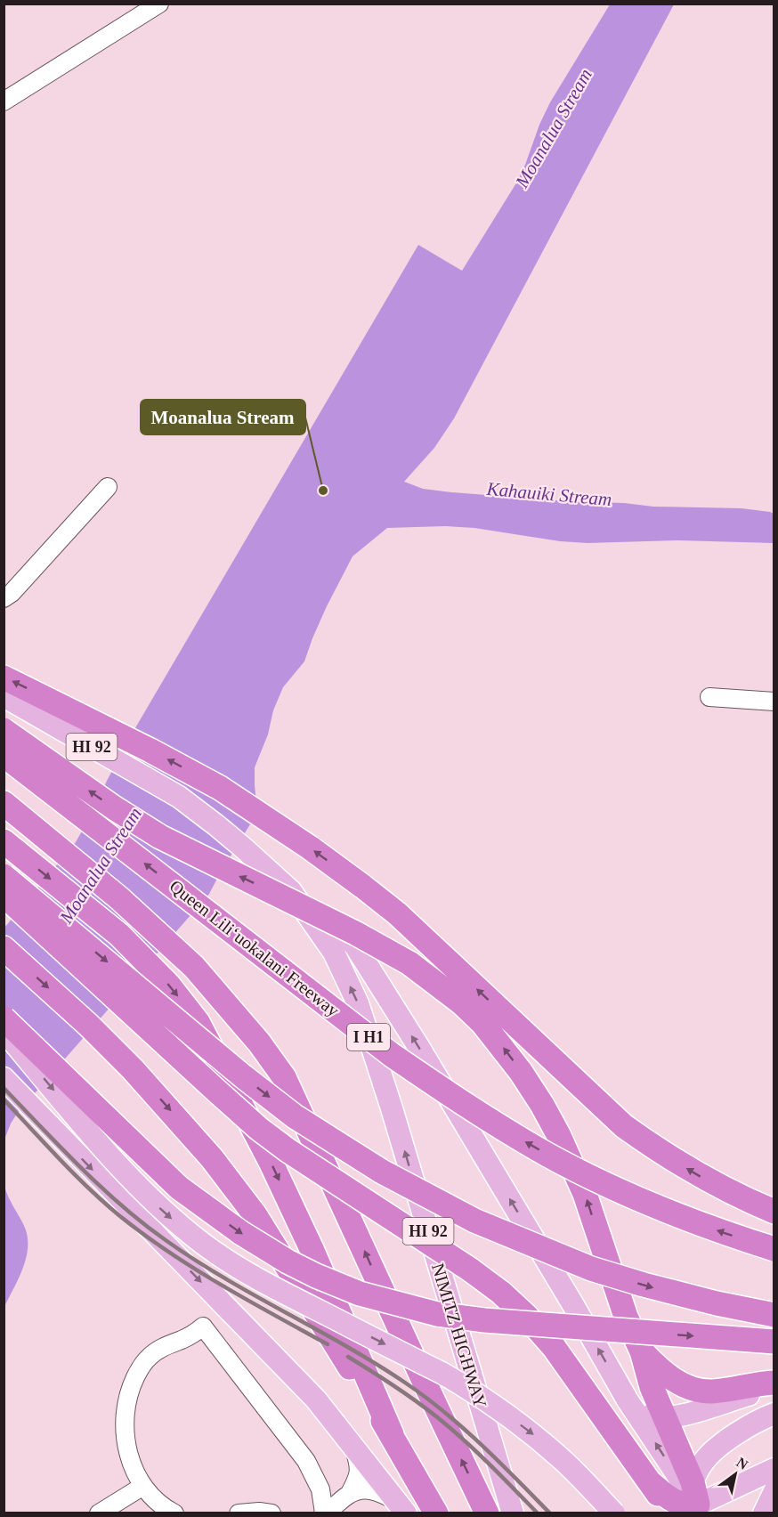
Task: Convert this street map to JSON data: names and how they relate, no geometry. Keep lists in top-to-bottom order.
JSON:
{
  "streets": {
    "highway": ["Queen Liliʻuokalani Freeway", "I H1"],
    "main road": ["HI 92", "NIMITZ HIGHWAY"]
  },
  "water": ["Moanalua Stream", "Kahauiki Stream"],
  "places": ["Moanalua Stream"],
  "north": "top right"
}
